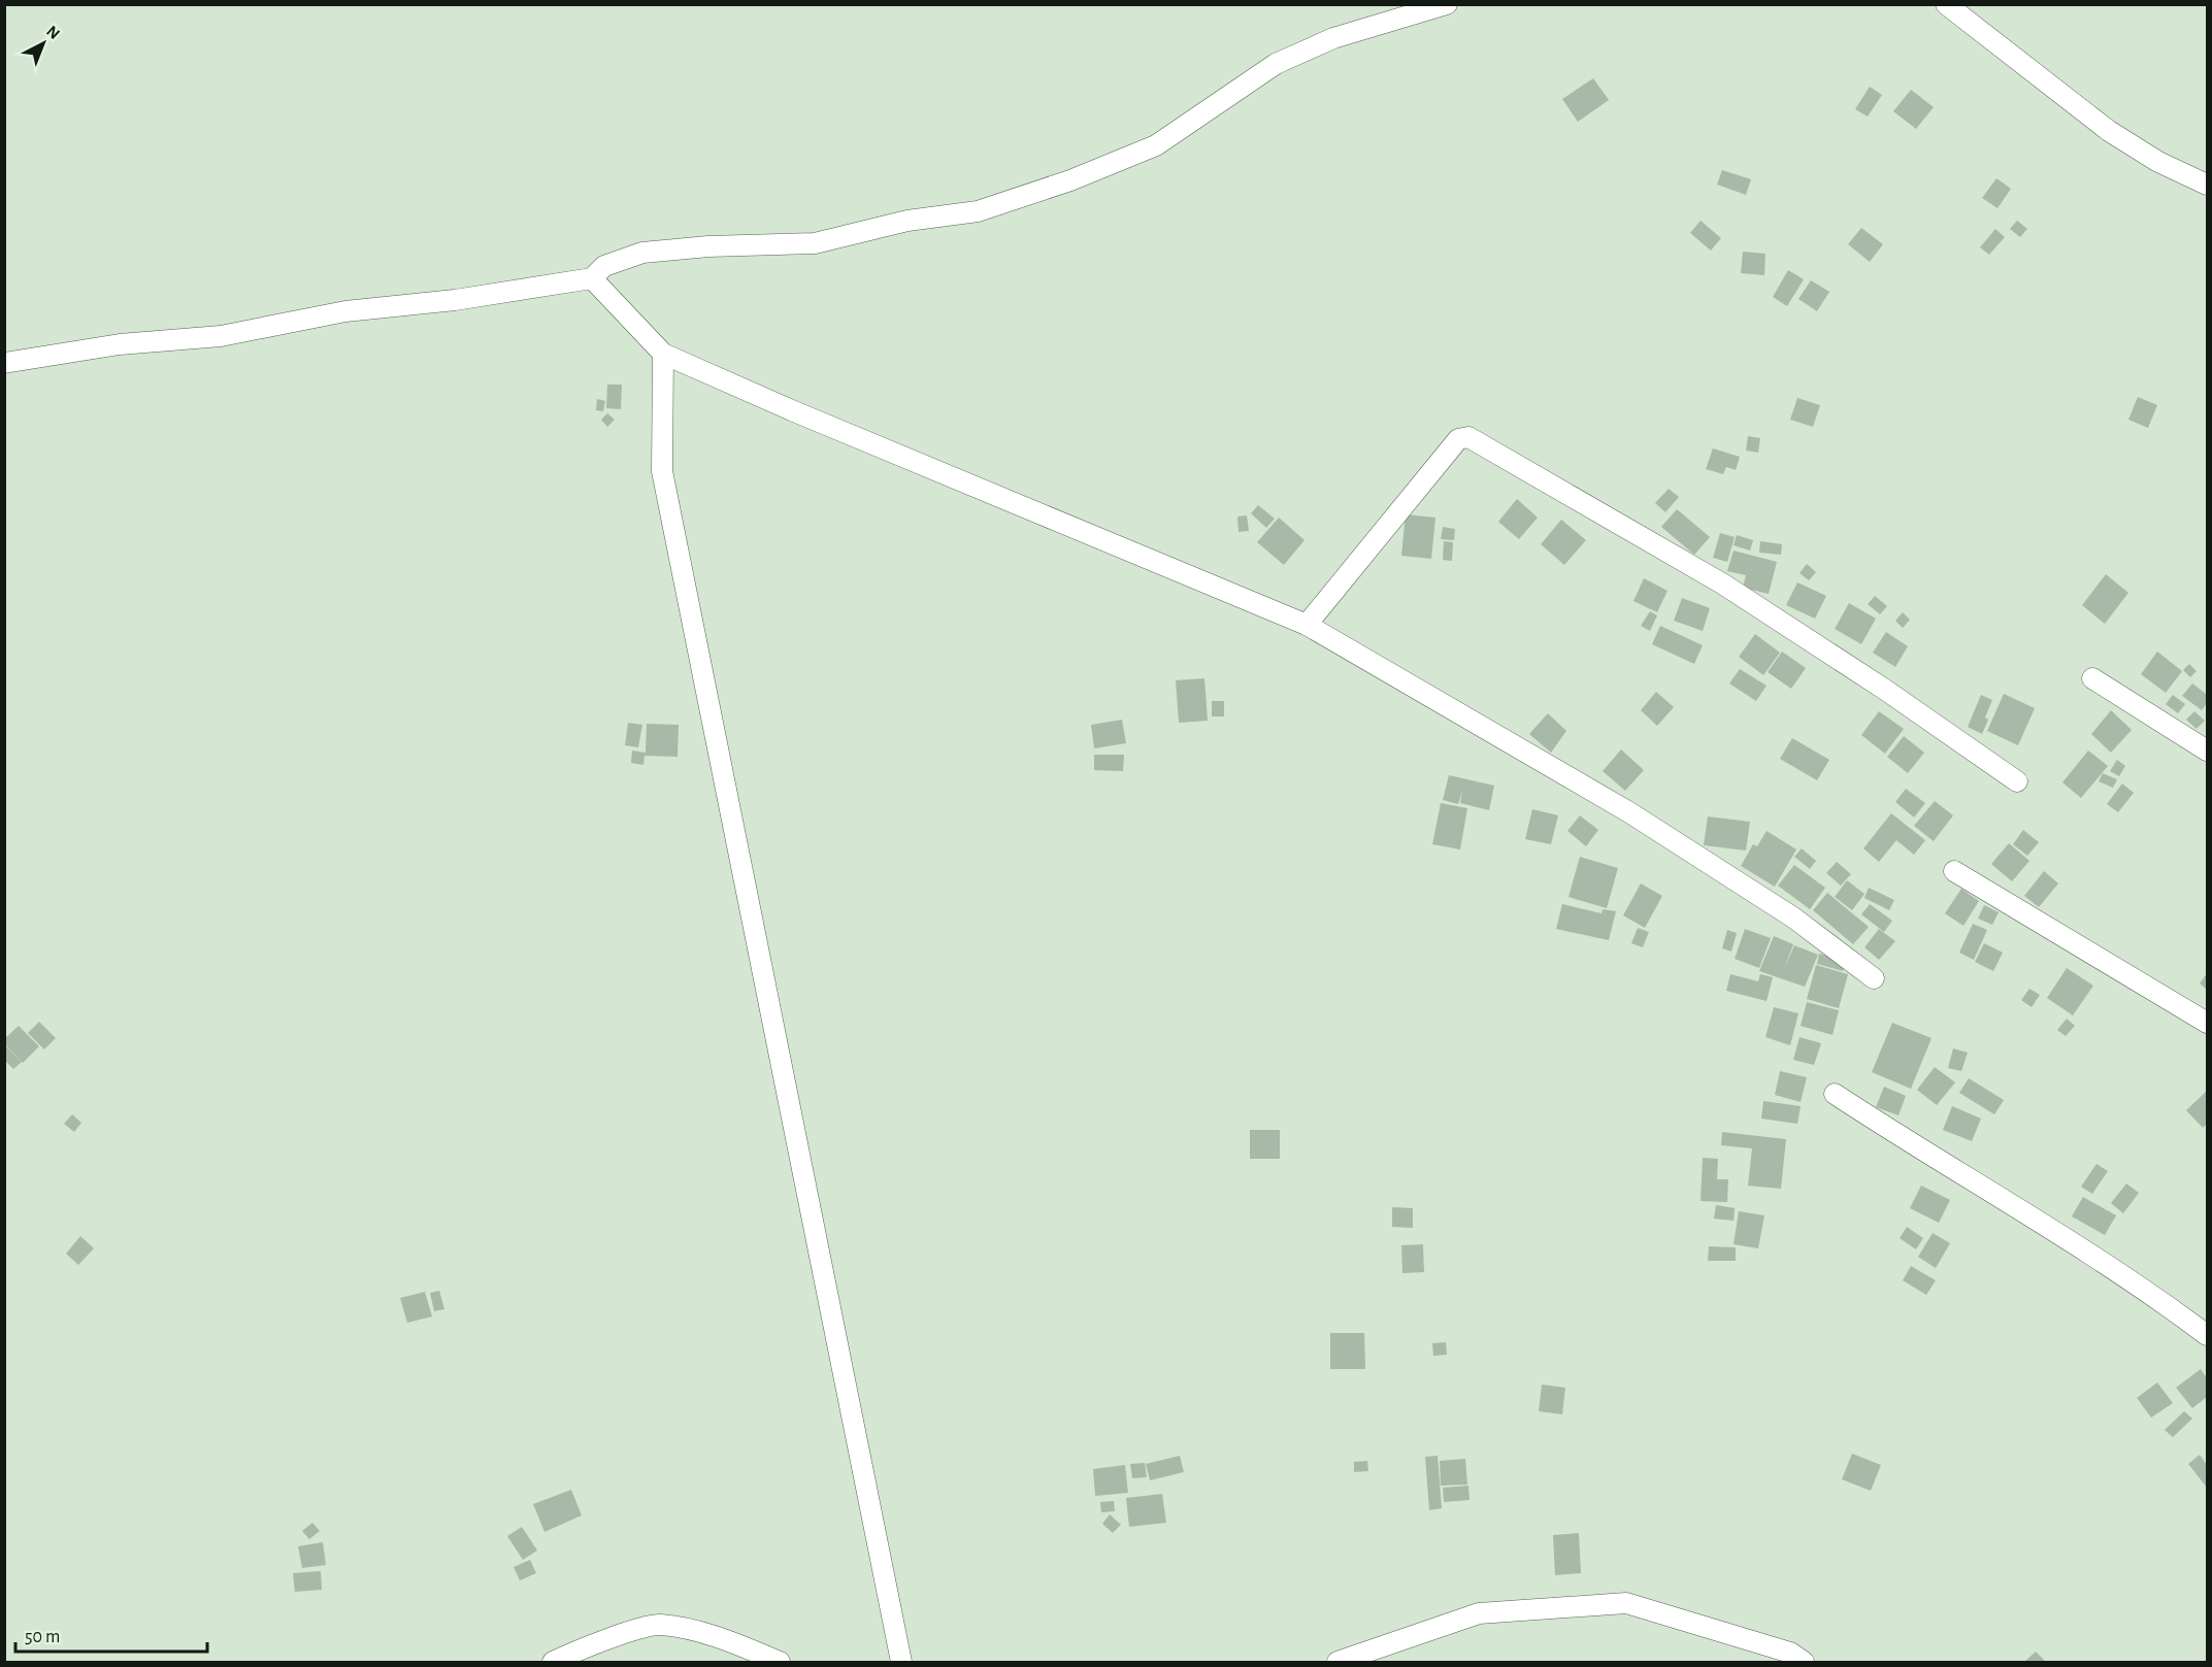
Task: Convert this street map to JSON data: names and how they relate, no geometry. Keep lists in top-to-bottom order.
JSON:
{
  "scale_bar": "50 m",
  "north": "top right"
}
